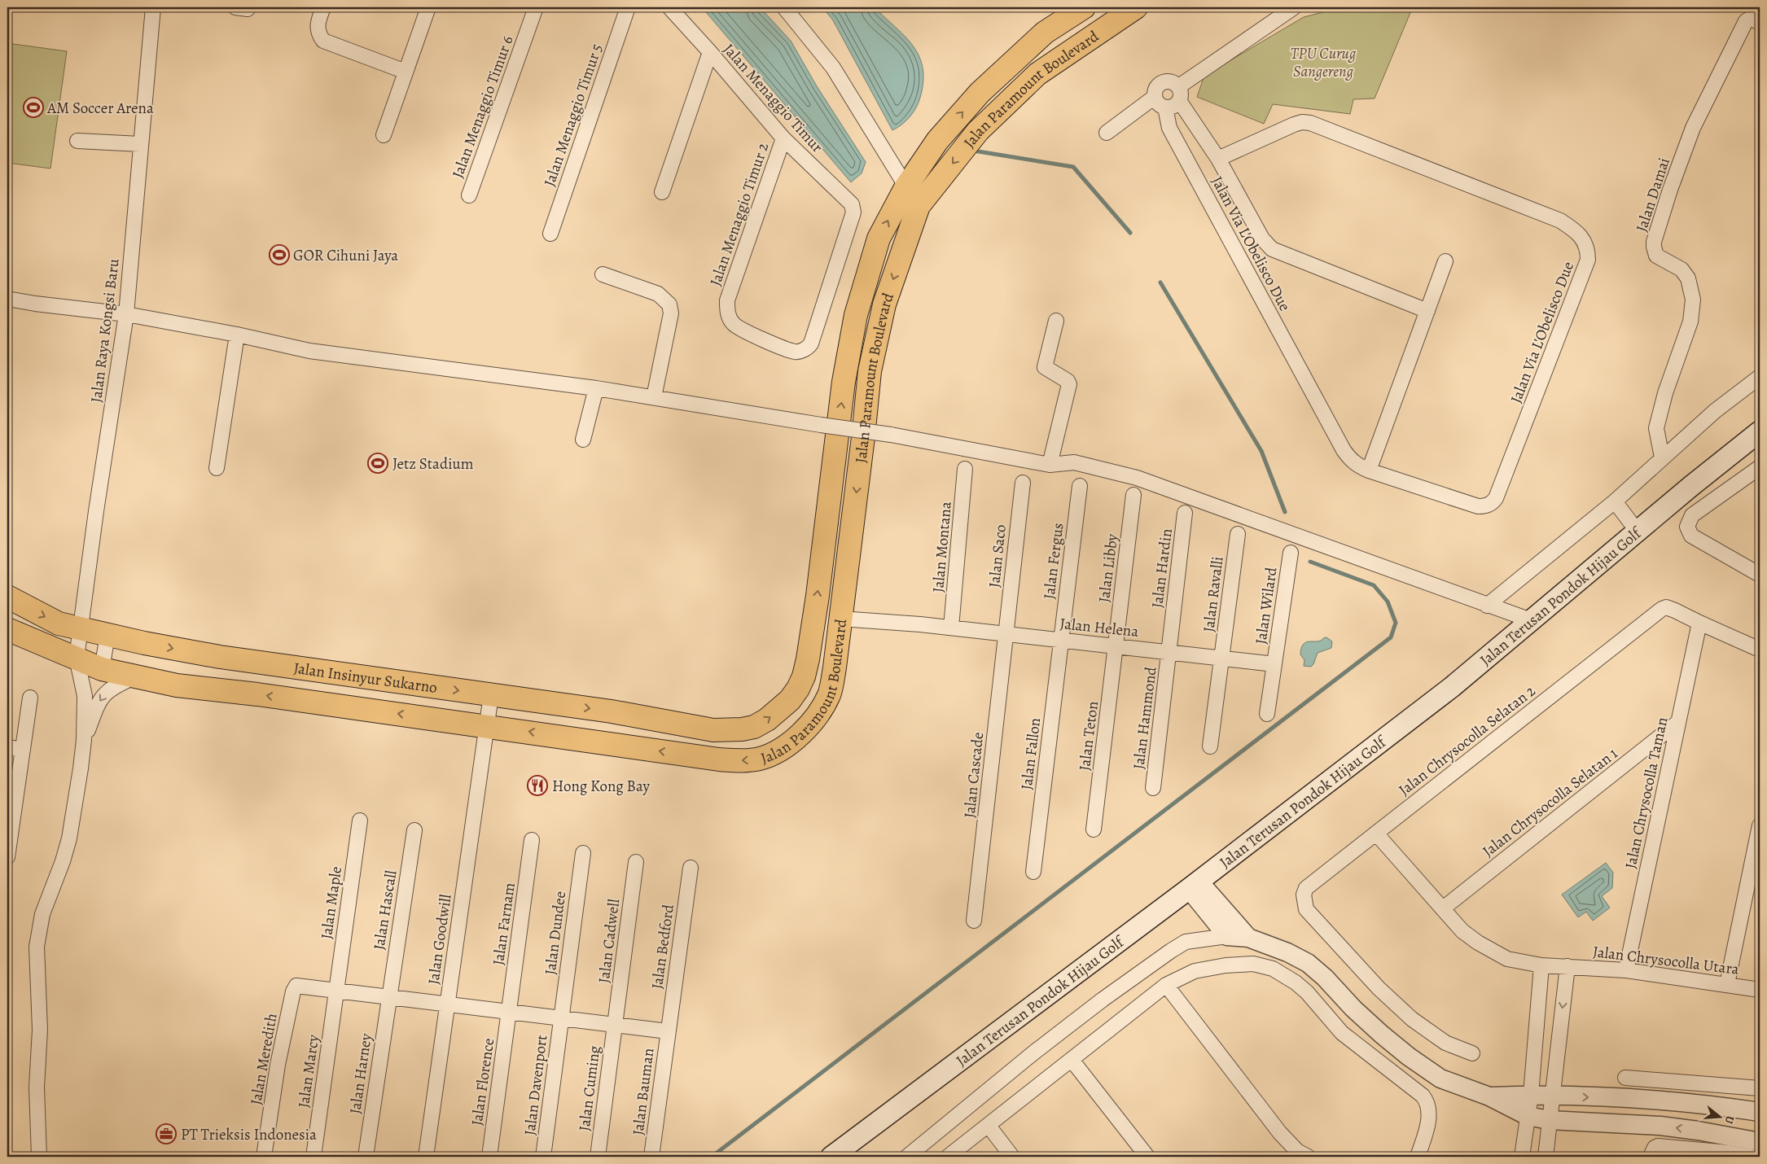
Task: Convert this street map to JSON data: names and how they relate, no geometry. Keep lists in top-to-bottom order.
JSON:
{
  "streets": {
    "main road": ["Jalan Paramount Boulevard", "Jalan Terusan Pondok Hijau Golf", "Jalan Insinyur Sukarno"],
    "street": [
      "Jalan Menaggio Timur",
      "Jalan Menaggio Timur 6",
      "Jalan Menaggio Timur 5",
      "Jalan Damai",
      "Jalan Menaggio Timur 2",
      "Jalan Via L'Obelisco Due",
      "Jalan Raya Kongsi Baru",
      "Jalan Montana",
      "Jalan Saco",
      "Jalan Fergus",
      "Jalan Libby",
      "Jalan Hardin",
      "Jalan Ravalli",
      "Jalan Wilard",
      "Jalan Helena",
      "Jalan Hammond",
      "Jalan Teton",
      "Jalan Chrysocolla Selatan 2",
      "Jalan Fallon",
      "Jalan Cascade",
      "Jalan Chrysocolla Taman",
      "Jalan Chrysocolla Selatan 1",
      "Jalan Maple",
      "Jalan Hascall",
      "Jalan Farnam",
      "Jalan Dundee",
      "Jalan Goodwill",
      "Jalan Cadwell",
      "Jalan Bedford",
      "Jalan Chrysocolla Utara",
      "Jalan Meredith",
      "Jalan Marcy",
      "Jalan Harney",
      "Jalan Florence",
      "Jalan Davenport",
      "Jalan Cuming",
      "Jalan Bauman"
    ]
  },
  "crossings": [
    ["Jalan Paramount Boulevard", "Jalan Helena"],
    ["Jalan Paramount Boulevard", "Jalan Insinyur Sukarno"],
    ["Jalan Menaggio Timur", "Jalan Menaggio Timur 2"],
    ["Jalan Raya Kongsi Baru", "Jalan Insinyur Sukarno"],
    ["Jalan Montana", "Jalan Helena"],
    ["Jalan Saco", "Jalan Helena"],
    ["Jalan Saco", "Jalan Cascade"],
    ["Jalan Fergus", "Jalan Helena"],
    ["Jalan Fergus", "Jalan Fallon"],
    ["Jalan Libby", "Jalan Helena"],
    ["Jalan Libby", "Jalan Teton"],
    ["Jalan Hardin", "Jalan Helena"],
    ["Jalan Hardin", "Jalan Hammond"],
    ["Jalan Ravalli", "Jalan Helena"],
    ["Jalan Wilard", "Jalan Helena"],
    ["Jalan Helena", "Jalan Hammond"],
    ["Jalan Helena", "Jalan Teton"],
    ["Jalan Helena", "Jalan Fallon"],
    ["Jalan Helena", "Jalan Cascade"],
    ["Jalan Insinyur Sukarno", "Jalan Goodwill"],
    ["Jalan Chrysocolla Selatan 2", "Jalan Chrysocolla Taman"],
    ["Jalan Chrysocolla Selatan 2", "Jalan Chrysocolla Utara"],
    ["Jalan Chrysocolla Taman", "Jalan Chrysocolla Selatan 1"],
    ["Jalan Chrysocolla Taman", "Jalan Chrysocolla Utara"],
    ["Jalan Chrysocolla Selatan 1", "Jalan Chrysocolla Utara"],
    ["Jalan Maple", "Jalan Meredith"],
    ["Jalan Maple", "Jalan Marcy"],
    ["Jalan Hascall", "Jalan Harney"],
    ["Jalan Farnam", "Jalan Florence"],
    ["Jalan Dundee", "Jalan Davenport"],
    ["Jalan Cadwell", "Jalan Cuming"],
    ["Jalan Bedford", "Jalan Bauman"],
    ["Jalan Meredith", "Jalan Marcy"]
  ],
  "parks": ["TPU Curug Sangereng"],
  "places": {
    "sports": ["AM Soccer Arena", "GOR Cihuni Jaya", "Jetz Stadium"],
    "restaurant": ["Hong Kong Bay"],
    "office": ["PT Trieksis Indonesia"]
  },
  "north": "right"
}
